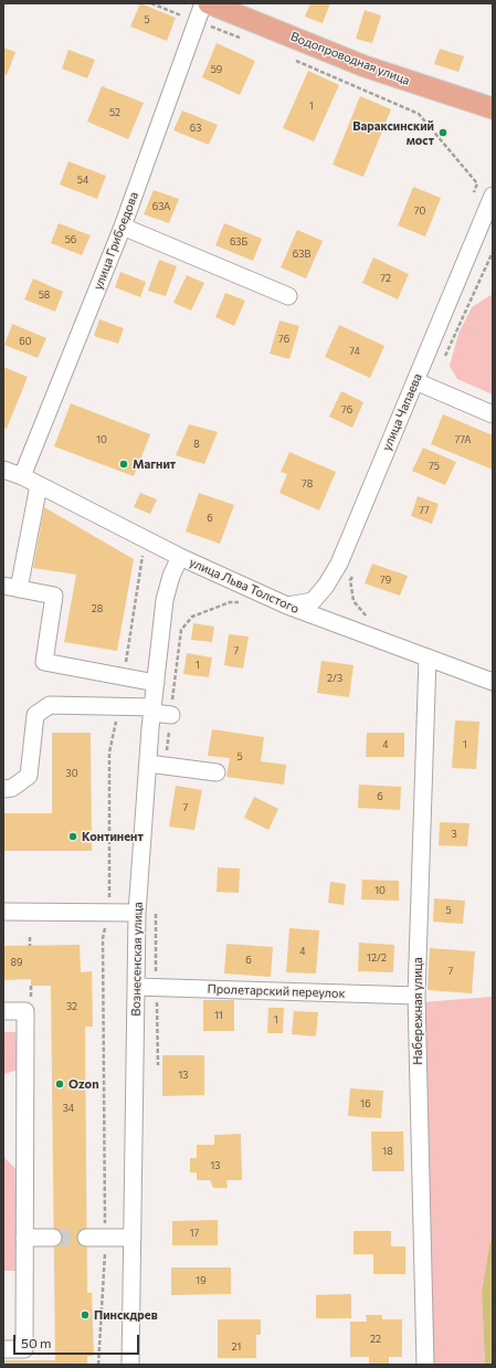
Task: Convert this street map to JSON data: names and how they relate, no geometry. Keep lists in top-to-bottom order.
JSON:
{
  "streets": {
    "main road": ["Водопроводная улица"],
    "street": [
      "улица Грибоедова",
      "улица Чапаева",
      "улица Льва Толстого",
      "Вознесенская улица",
      "Пролетарский переулок",
      "Набережная улица"
    ]
  },
  "crossings": [
    ["улица Грибоедова", "улица Льва Толстого"],
    ["улица Чапаева", "улица Льва Толстого"],
    ["улица Льва Толстого", "Вознесенская улица"],
    ["улица Льва Толстого", "Набережная улица"],
    ["Вознесенская улица", "Пролетарский переулок"],
    ["Пролетарский переулок", "Набережная улица"]
  ],
  "places": [
    "Вараксинский мост",
    "Магнит",
    "Континент",
    "Ozon",
    "Пинскдрев"
  ],
  "house_numbers": [
    "5",
    "59",
    "1",
    "52",
    "63",
    "54",
    "63А",
    "70",
    "56",
    "63Б",
    "63В",
    "72",
    "58",
    "76",
    "60",
    "74",
    "76",
    "10",
    "77А",
    "8",
    "75",
    "78",
    "77",
    "6",
    "79",
    "28",
    "7",
    "1",
    "2/3",
    "4",
    "1",
    "5",
    "30",
    "6",
    "7",
    "3",
    "10",
    "5",
    "4",
    "12/2",
    "6",
    "89",
    "7",
    "32",
    "11",
    "1",
    "13",
    "16",
    "34",
    "18",
    "13",
    "17",
    "19",
    "22",
    "21"
  ],
  "scale_bar": "50 m"
}
